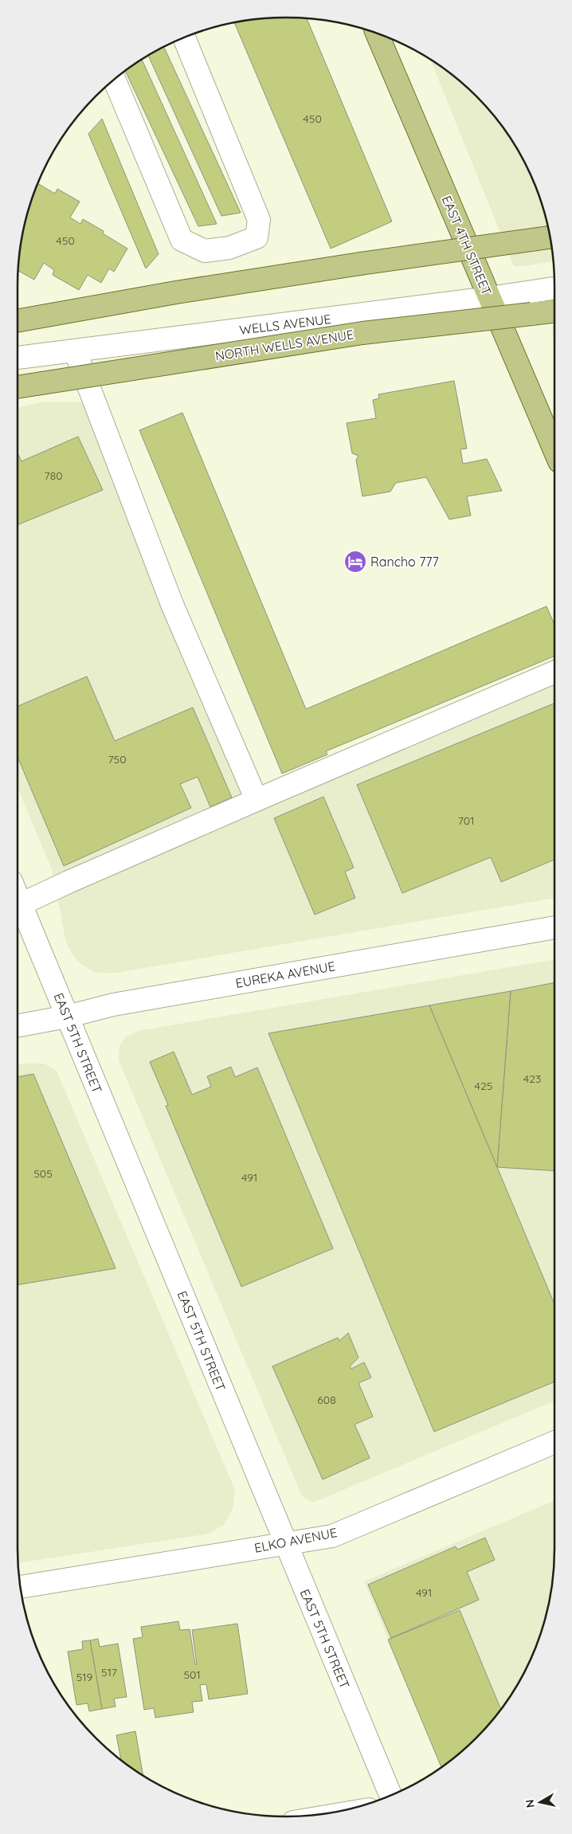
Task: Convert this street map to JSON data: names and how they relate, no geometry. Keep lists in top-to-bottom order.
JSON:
{
  "streets": {
    "main road": ["EAST 4TH STREET", "NORTH WELLS AVENUE"],
    "street": [
      "WELLS AVENUE",
      "EUREKA AVENUE",
      "EAST 5TH STREET",
      "ELKO AVENUE"
    ]
  },
  "crossings": [
    ["EAST 4TH STREET", "WELLS AVENUE"],
    ["EUREKA AVENUE", "EAST 5TH STREET"],
    ["EAST 5TH STREET", "ELKO AVENUE"]
  ],
  "places": {
    "hotel": ["Rancho 777"]
  },
  "house_numbers": [
    "450",
    "450",
    "780",
    "750",
    "701",
    "423",
    "425",
    "505",
    "491",
    "608",
    "491",
    "517",
    "501",
    "519"
  ],
  "north": "left"
}
